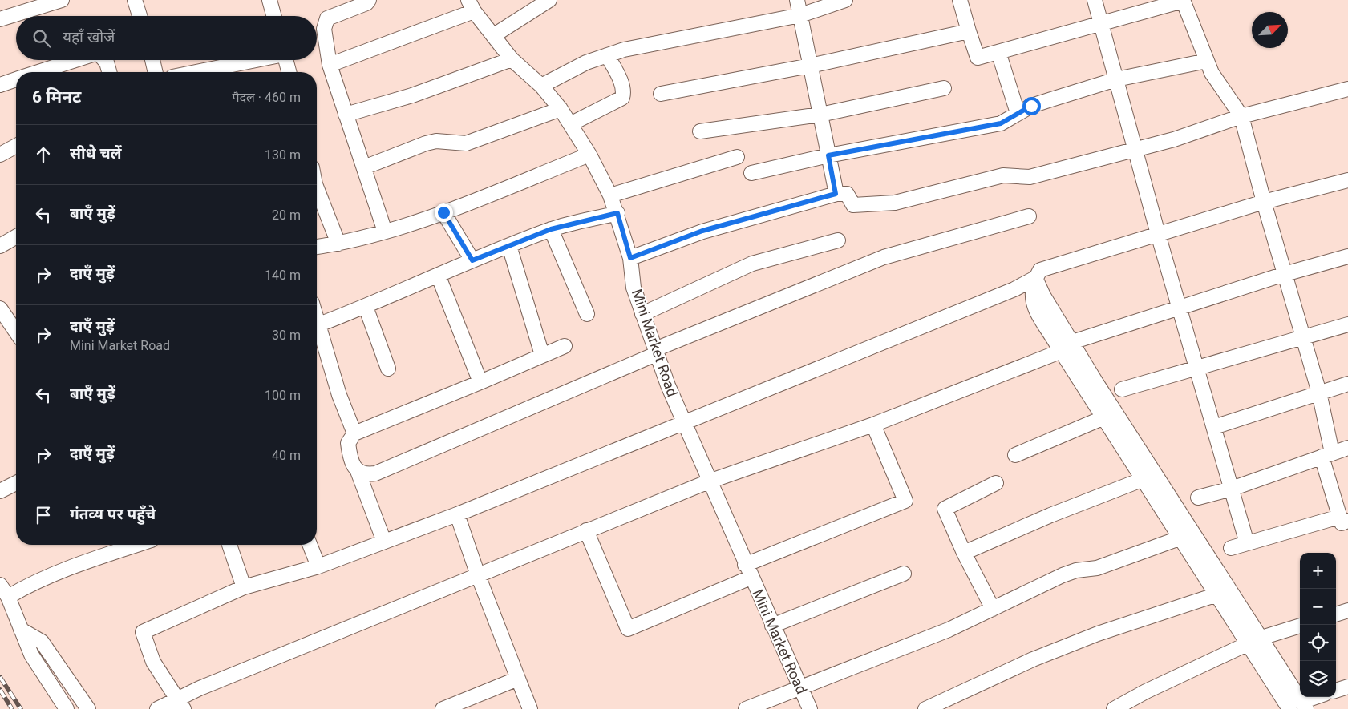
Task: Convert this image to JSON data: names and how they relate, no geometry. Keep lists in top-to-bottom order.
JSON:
{
  "streets": {
    "street": ["Mini Market Road"]
  },
  "north": "top right",
  "page": {
    "search": "यहाँ खोजें",
    "heading": ["6 मिनट", "पैदल · 460 m"],
    "list": [
      ["सीधे चलें", "130 m"],
      ["बाएँ मुड़ें", "20 m"],
      ["दाएँ मुड़ें", "140 m"],
      ["दाएँ मुड़ें", "Mini Market Road", "30 m"],
      ["बाएँ मुड़ें", "100 m"],
      ["दाएँ मुड़ें", "40 m"],
      "गंतव्य पर पहुँचे"
    ],
    "map_buttons": ["+", "−"]
  }
}
